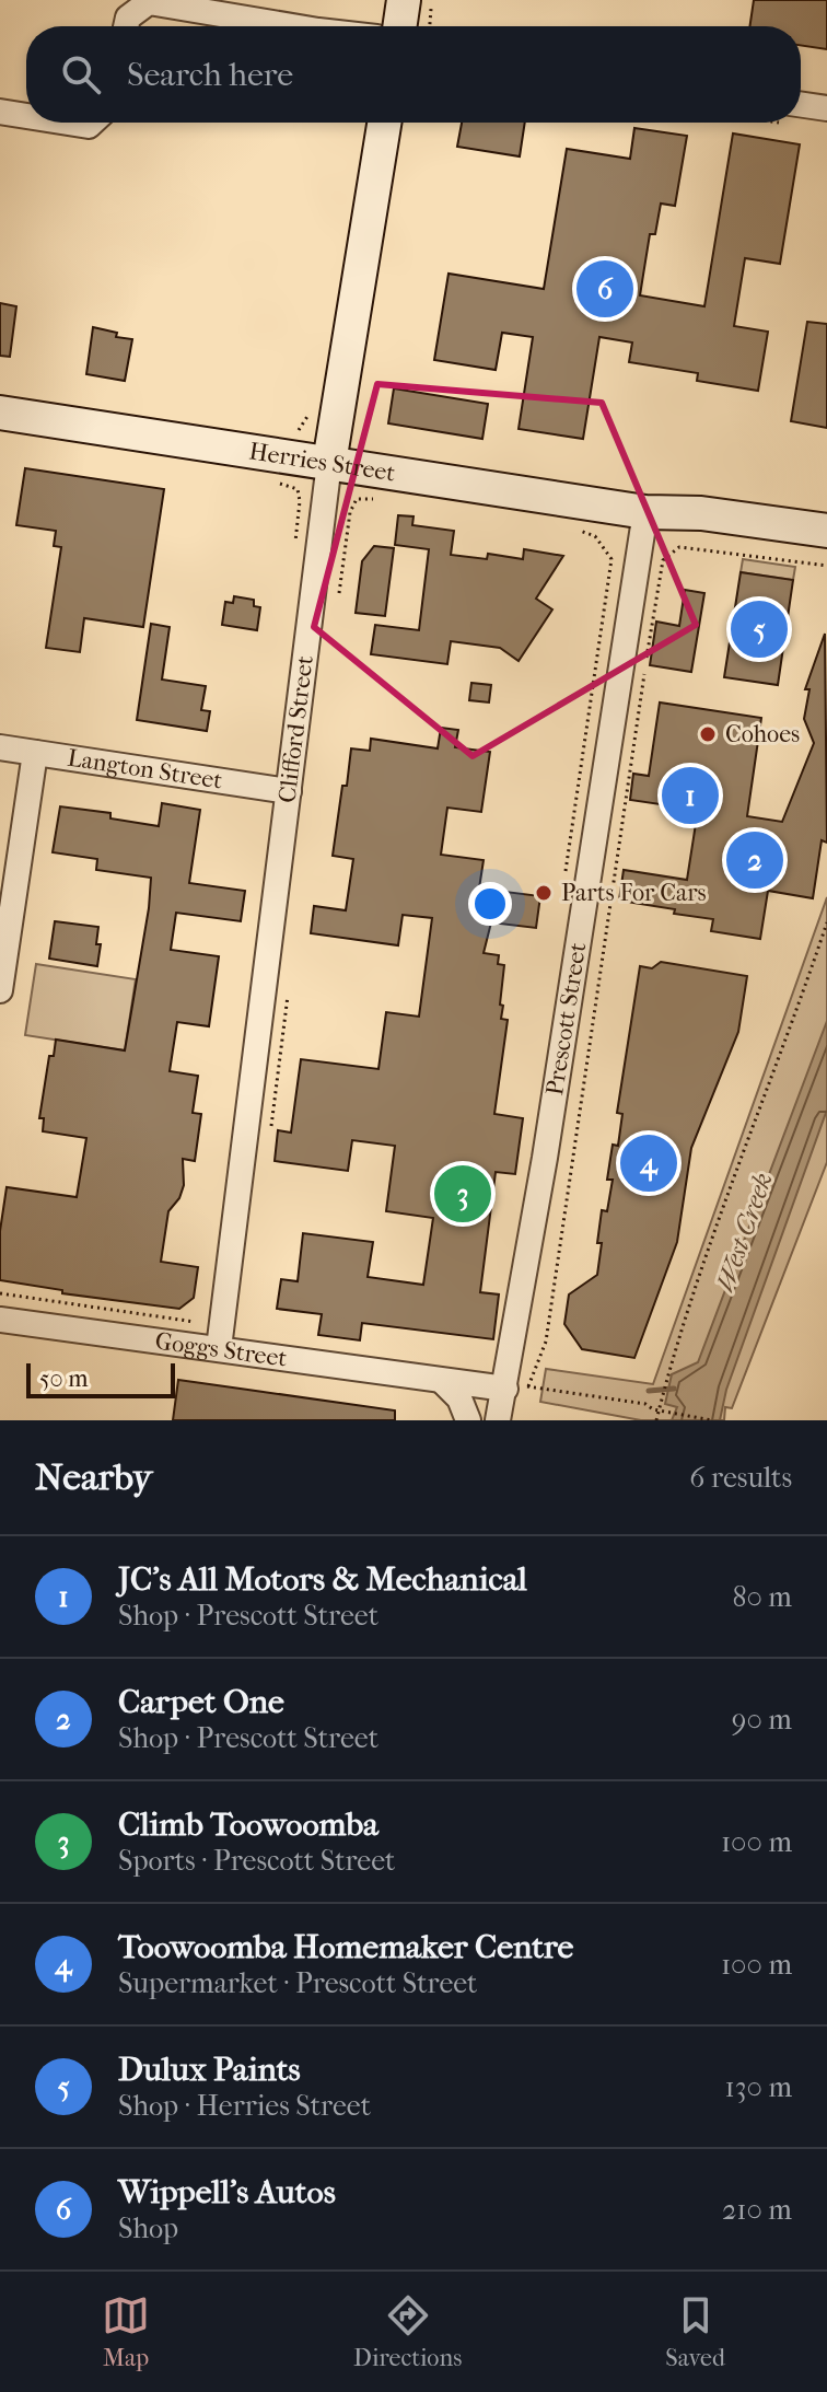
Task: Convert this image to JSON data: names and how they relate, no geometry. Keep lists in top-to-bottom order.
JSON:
{
  "streets": {
    "main road": ["Herries Street", "Clifford Street"],
    "street": ["Langton Street", "Prescott Street", "Goggs Street"]
  },
  "crossings": [
    ["Herries Street", "Clifford Street"],
    ["Herries Street", "Prescott Street"],
    ["Clifford Street", "Langton Street"],
    ["Clifford Street", "Goggs Street"],
    ["Prescott Street", "Goggs Street"]
  ],
  "water": ["West Creek"],
  "places": ["Cohoes", "Parts For Cars"],
  "scale_bar": "50 m",
  "page": {
    "search": "Search here",
    "pins": [
      "6",
      "5",
      "1",
      "2",
      "4",
      "3"
    ],
    "scale": "50 m",
    "heading": ["Nearby", "6 results"],
    "list": [
      {
        "mark": "1",
        "name": "JC's All Motors & Mechanical",
        "note": "Shop · Prescott Street",
        "value": "80 m"
      },
      {
        "mark": "2",
        "name": "Carpet One",
        "note": "Shop · Prescott Street",
        "value": "90 m"
      },
      {
        "mark": "3",
        "name": "Climb Toowoomba",
        "note": "Sports · Prescott Street",
        "value": "100 m"
      },
      {
        "mark": "4",
        "name": "Toowoomba Homemaker Centre",
        "note": "Supermarket · Prescott Street",
        "value": "100 m"
      },
      {
        "mark": "5",
        "name": "Dulux Paints",
        "note": "Shop · Herries Street",
        "value": "130 m"
      },
      {
        "mark": "6",
        "name": "Wippell's Autos",
        "note": "Shop",
        "value": "210 m"
      }
    ],
    "nav": ["Map", "Directions", "Saved"]
  }
}
